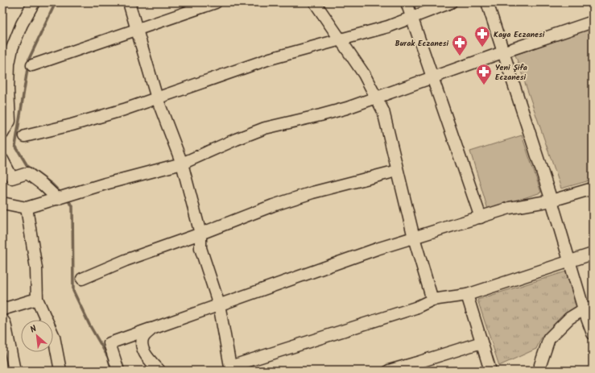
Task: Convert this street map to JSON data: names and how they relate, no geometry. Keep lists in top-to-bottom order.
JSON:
{
  "places": {
    "pharmacy": ["Kaya Eczanesi", "Burak Eczanesi", "Yeni Şifa Eczanesi"]
  },
  "north": "top left"
}
